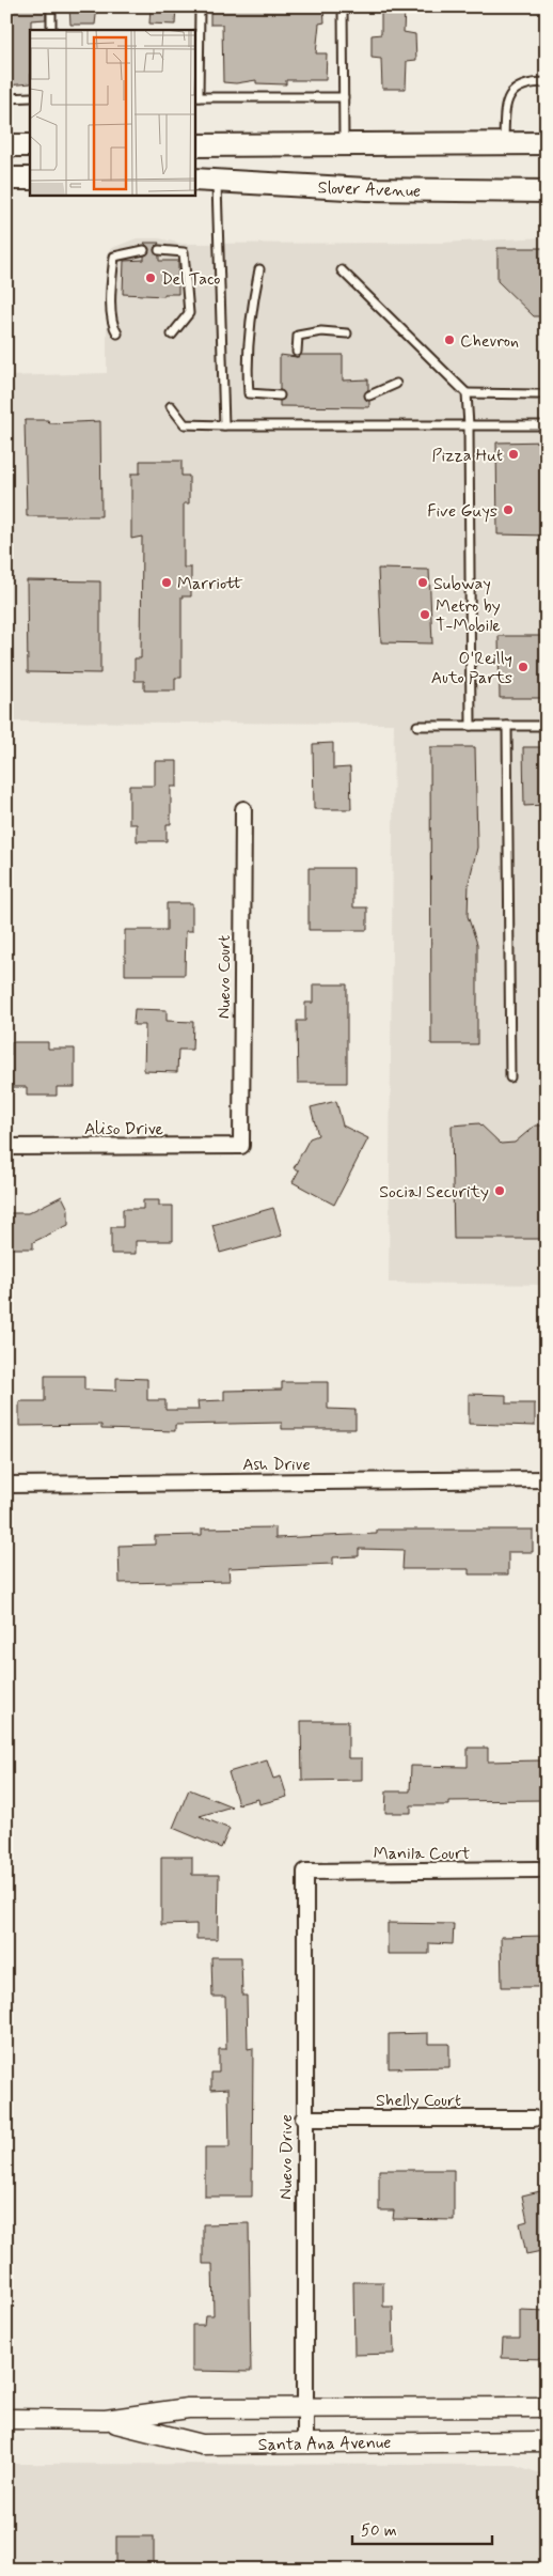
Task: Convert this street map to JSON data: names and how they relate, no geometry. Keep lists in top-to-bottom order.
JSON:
{
  "streets": {
    "main road": ["Slover Avenue"],
    "street": [
      "Nuevo Court",
      "Aliso Drive",
      "Ash Drive",
      "Manila Court",
      "Shelly Court",
      "Nuevo Drive",
      "Santa Ana Avenue"
    ]
  },
  "crossings": [
    ["Nuevo Court", "Aliso Drive"],
    ["Manila Court", "Nuevo Drive"],
    ["Shelly Court", "Nuevo Drive"],
    ["Nuevo Drive", "Santa Ana Avenue"]
  ],
  "places": [
    "Del Taco",
    "Chevron",
    "Pizza Hut",
    "Five Guys",
    "Marriott",
    "Subway",
    "Metro by T-Mobile",
    "O'Reilly Auto Parts",
    "Social Security"
  ],
  "scale_bar": "50 m"
}
